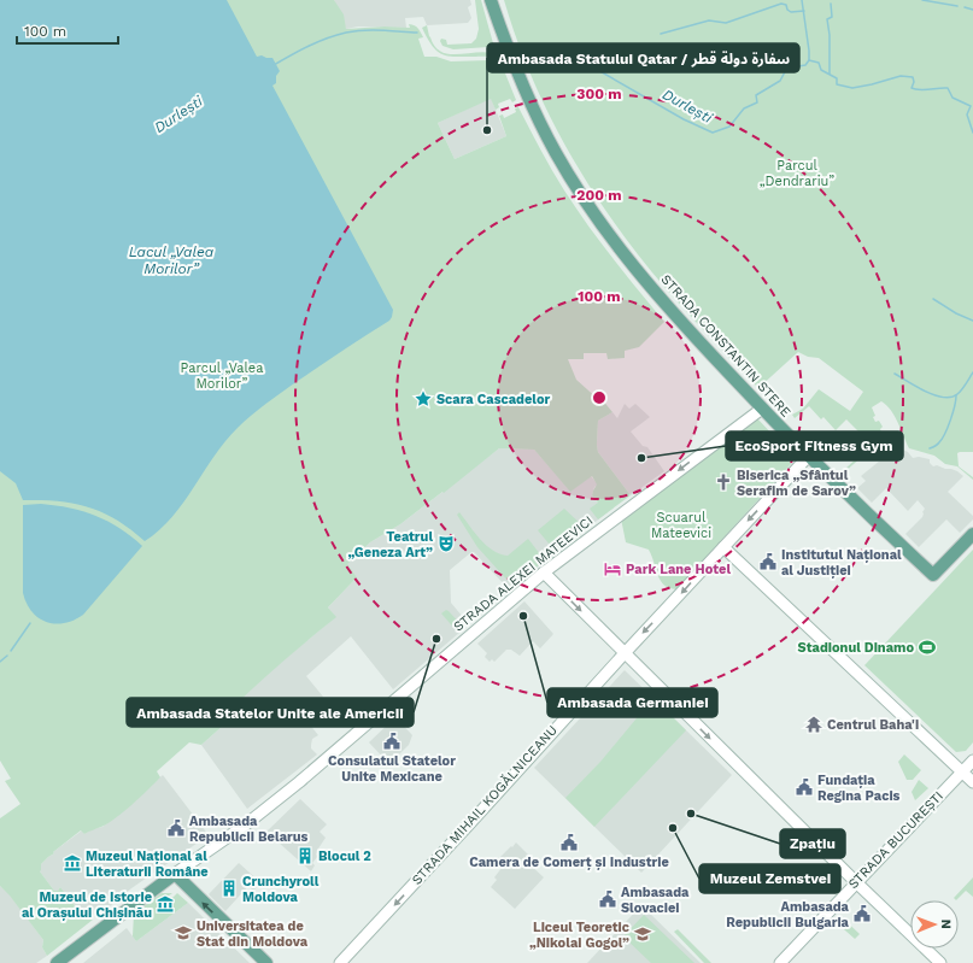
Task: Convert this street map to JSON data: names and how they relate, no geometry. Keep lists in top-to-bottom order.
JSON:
{
  "streets": {
    "main road": [
      "STRADA CONSTANTIN STERE",
      "STRADA ALEXEI MATEEVICI",
      "STRADA MIHAIL KOGĂLNICEANU",
      "STRADA BUCUREȘTI"
    ]
  },
  "crossings": [
    ["STRADA CONSTANTIN STERE", "STRADA ALEXEI MATEEVICI"],
    ["STRADA CONSTANTIN STERE", "STRADA MIHAIL KOGĂLNICEANU"]
  ],
  "one_way": ["STRADA MIHAIL KOGĂLNICEANU"],
  "water": ["Durlești", "Lacul „Valea Morilor”"],
  "parks": ["Parcul „Dendrariu”", "Parcul „Valea Morilor”", "Scuarul Mateevici"],
  "places": {
    "other": [
      "Ambasada Statului Qatar / سفارة دولة قطر",
      "EcoSport Fitness Gym",
      "Ambasada Germaniei",
      "Ambasada Statelor Unite ale Americii",
      "Zpațiu",
      "Muzeul Zemstvei"
    ],
    "place": ["Scara Cascadelor"],
    "church": ["Biserica „Sfântul Serafim de Sarov”"],
    "theatre": ["Teatrul „Geneza Art”"],
    "public building": [
      "Institutul Național al Justiției",
      "Consulatul Statelor Unite Mexicane",
      "Fundația Regina Pacis",
      "Ambasada Republicii Belarus",
      "Camera de Comerț și Industrie",
      "Ambasada Slovaciei",
      "Ambasada Republicii Bulgaria"
    ],
    "hotel": ["Park Lane Hotel"],
    "sports": ["Stadionul Dinamo"],
    "temple": ["Centrul Baha'i"],
    "building": ["Blocul 2", "Crunchyroll Moldova"],
    "museum": ["Muzeul Național al Literaturii Române", "Muzeul de Istorie al Orașului Chișinău"],
    "school or university": ["Universitatea de Stat din Moldova", "Liceul Teoretic „Nikolai Gogol”"]
  },
  "scale_bar": "100 m",
  "north": "right",
  "rings": ["300 m", "200 m", "100 m"]
}
